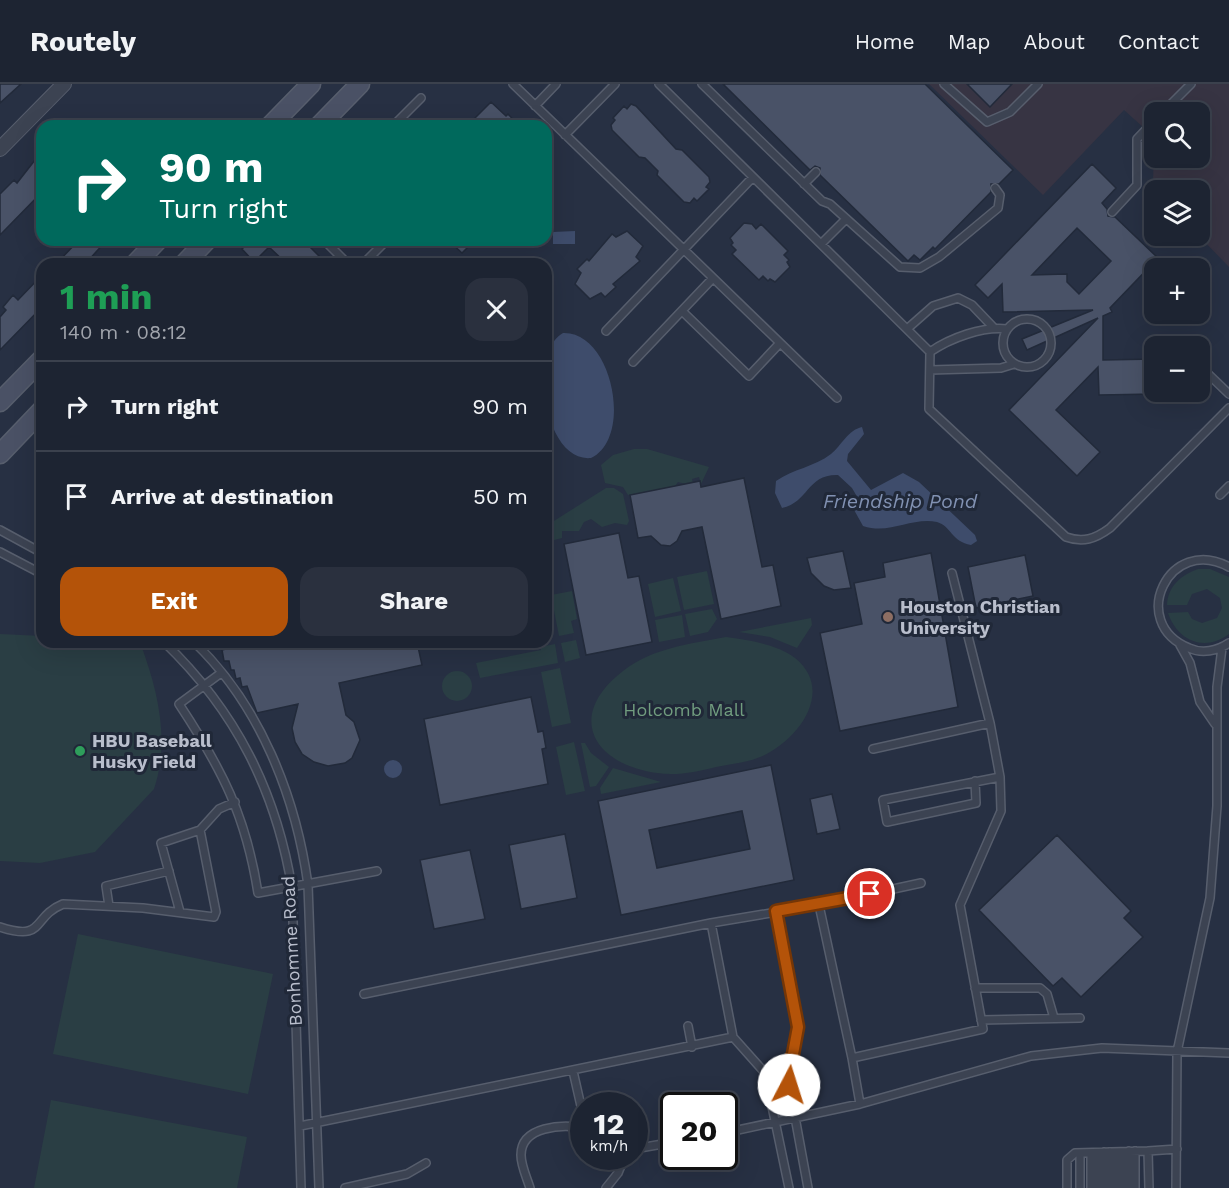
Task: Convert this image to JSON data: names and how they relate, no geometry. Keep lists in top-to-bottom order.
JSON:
{
  "streets": {
    "lane": ["Bonhomme Road"]
  },
  "water": ["Friendship Pond"],
  "parks": ["Holcomb Mall"],
  "places": ["Houston Christian University", "HBU Baseball Husky Field"],
  "page": {
    "header": "Routely",
    "nav": [
      "Home",
      "Map",
      "About",
      "Contact"
    ],
    "map_buttons": ["+", "−"],
    "turn": ["90 m", "Turn right"],
    "heading": ["1 min", "140 m · 08:12"],
    "list": [
      {
        "name": "Turn right",
        "value": "90 m"
      },
      {
        "name": "Arrive at destination",
        "value": "50 m"
      }
    ],
    "buttons": ["Exit", "Share"],
    "speed": "12 km/h",
    "limit": "20"
  }
}
